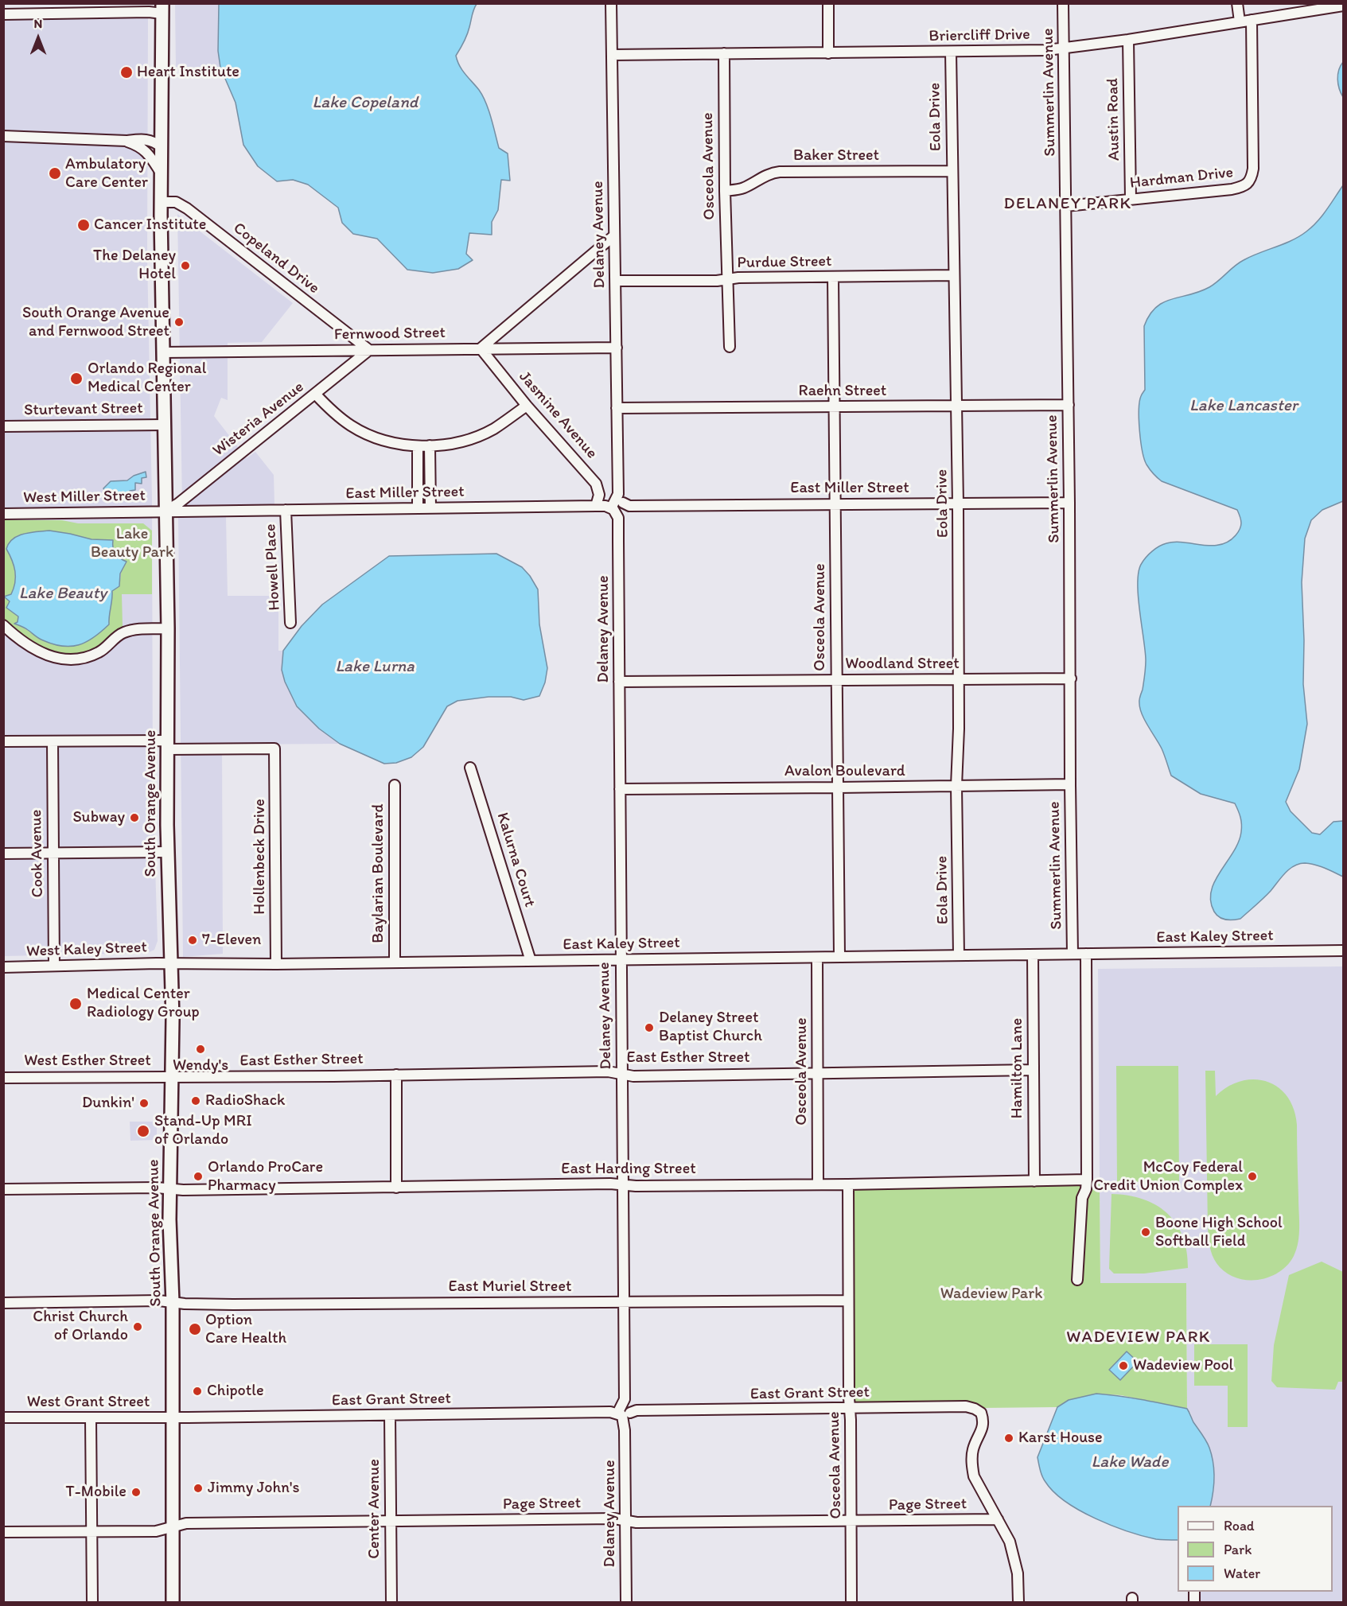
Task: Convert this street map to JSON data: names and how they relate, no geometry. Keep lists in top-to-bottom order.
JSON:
{
  "streets": {
    "main road": ["South Orange Avenue"],
    "street": [
      "Briercliff Drive",
      "Summerlin Avenue",
      "Eola Drive",
      "Austin Road",
      "Baker Street",
      "Osceola Avenue",
      "Hardman Drive",
      "Delaney Avenue",
      "Copeland Drive",
      "Purdue Street",
      "Fernwood Street",
      "Raehn Street",
      "Sturtevant Street",
      "Jasmine Avenue",
      "Wisteria Avenue",
      "East Miller Street",
      "West Miller Street",
      "Howell Place",
      "Woodland Street",
      "Avalon Boulevard",
      "Cook Avenue",
      "Hollenbeck Drive",
      "Kalurna Court",
      "Baylarian Boulevard",
      "East Kaley Street",
      "West Kaley Street",
      "East Esther Street",
      "West Esther Street",
      "Hamilton Lane",
      "East Harding Street",
      "East Muriel Street",
      "East Grant Street",
      "West Grant Street",
      "Page Street",
      "Center Avenue"
    ]
  },
  "crossings": [
    ["Briercliff Drive", "Summerlin Avenue"],
    ["Briercliff Drive", "Eola Drive"],
    ["Briercliff Drive", "Austin Road"],
    ["Briercliff Drive", "Osceola Avenue"],
    ["Briercliff Drive", "Hardman Drive"],
    ["Briercliff Drive", "Delaney Avenue"],
    ["Summerlin Avenue", "Hardman Drive"],
    ["Summerlin Avenue", "Raehn Street"],
    ["Summerlin Avenue", "East Miller Street"],
    ["Summerlin Avenue", "Woodland Street"],
    ["Summerlin Avenue", "Avalon Boulevard"],
    ["Summerlin Avenue", "East Kaley Street"],
    ["Eola Drive", "Baker Street"],
    ["Eola Drive", "Purdue Street"],
    ["Eola Drive", "Raehn Street"],
    ["Eola Drive", "East Miller Street"],
    ["Eola Drive", "Woodland Street"],
    ["Eola Drive", "Avalon Boulevard"],
    ["Eola Drive", "East Kaley Street"],
    ["Austin Road", "Hardman Drive"],
    ["Baker Street", "Osceola Avenue"],
    ["Osceola Avenue", "Purdue Street"],
    ["Osceola Avenue", "Raehn Street"],
    ["Osceola Avenue", "East Miller Street"],
    ["Osceola Avenue", "Woodland Street"],
    ["Osceola Avenue", "Avalon Boulevard"],
    ["Osceola Avenue", "East Kaley Street"],
    ["Osceola Avenue", "East Esther Street"],
    ["Osceola Avenue", "East Harding Street"],
    ["Osceola Avenue", "East Muriel Street"],
    ["Osceola Avenue", "East Grant Street"],
    ["Osceola Avenue", "Page Street"],
    ["Delaney Avenue", "Purdue Street"],
    ["Delaney Avenue", "Fernwood Street"],
    ["Delaney Avenue", "Raehn Street"],
    ["Delaney Avenue", "Jasmine Avenue"],
    ["Delaney Avenue", "East Miller Street"],
    ["Delaney Avenue", "Woodland Street"],
    ["Delaney Avenue", "Avalon Boulevard"],
    ["Delaney Avenue", "East Kaley Street"],
    ["Delaney Avenue", "East Esther Street"],
    ["Delaney Avenue", "East Harding Street"],
    ["Delaney Avenue", "East Muriel Street"],
    ["Delaney Avenue", "East Grant Street"],
    ["Delaney Avenue", "Page Street"],
    ["Copeland Drive", "Fernwood Street"],
    ["Copeland Drive", "Wisteria Avenue"],
    ["Copeland Drive", "South Orange Avenue"],
    ["Fernwood Street", "Jasmine Avenue"],
    ["Fernwood Street", "Wisteria Avenue"],
    ["Fernwood Street", "South Orange Avenue"],
    ["Sturtevant Street", "South Orange Avenue"],
    ["Jasmine Avenue", "East Miller Street"],
    ["Wisteria Avenue", "East Miller Street"],
    ["Wisteria Avenue", "West Miller Street"],
    ["Wisteria Avenue", "South Orange Avenue"],
    ["East Miller Street", "West Miller Street"],
    ["East Miller Street", "Howell Place"],
    ["East Miller Street", "South Orange Avenue"],
    ["West Miller Street", "South Orange Avenue"],
    ["South Orange Avenue", "Hollenbeck Drive"],
    ["South Orange Avenue", "East Kaley Street"],
    ["South Orange Avenue", "West Kaley Street"],
    ["South Orange Avenue", "East Esther Street"],
    ["South Orange Avenue", "West Esther Street"],
    ["South Orange Avenue", "East Harding Street"],
    ["South Orange Avenue", "East Muriel Street"],
    ["South Orange Avenue", "East Grant Street"],
    ["South Orange Avenue", "West Grant Street"],
    ["South Orange Avenue", "Page Street"],
    ["Cook Avenue", "West Kaley Street"],
    ["Hollenbeck Drive", "East Kaley Street"],
    ["Kalurna Court", "East Kaley Street"],
    ["Baylarian Boulevard", "East Kaley Street"],
    ["East Kaley Street", "West Kaley Street"],
    ["East Kaley Street", "Hamilton Lane"],
    ["East Esther Street", "West Esther Street"],
    ["East Esther Street", "Hamilton Lane"],
    ["Hamilton Lane", "East Harding Street"],
    ["East Grant Street", "West Grant Street"],
    ["East Grant Street", "Page Street"],
    ["East Grant Street", "Center Avenue"],
    ["Page Street", "Center Avenue"]
  ],
  "districts": ["DELANEY PARK", "WADEVIEW PARK"],
  "water": [
    "Lake Copeland",
    "Lake Lancaster",
    "Lake Beauty",
    "Lake Lurna",
    "Lake Wade"
  ],
  "parks": ["Lake Beauty Park", "Wadeview Park"],
  "places": [
    "Heart Institute",
    "Ambulatory Care Center",
    "Cancer Institute",
    "The Delaney Hotel",
    "South Orange Avenue and Fernwood Street",
    "Orlando Regional Medical Center",
    "Subway",
    "7-Eleven",
    "Medical Center Radiology Group",
    "Delaney Street Baptist Church",
    "Wendy's",
    "RadioShack",
    "Dunkin'",
    "Stand-Up MRI of Orlando",
    "Orlando ProCare Pharmacy",
    "McCoy Federal Credit Union Complex",
    "Boone High School Softball Field",
    "Christ Church of Orlando",
    "Option Care Health",
    "Wadeview Pool",
    "Chipotle",
    "Karst House",
    "Jimmy John's",
    "T-Mobile"
  ],
  "legend": ["Road", "Park", "Water"],
  "north": "top"
}
